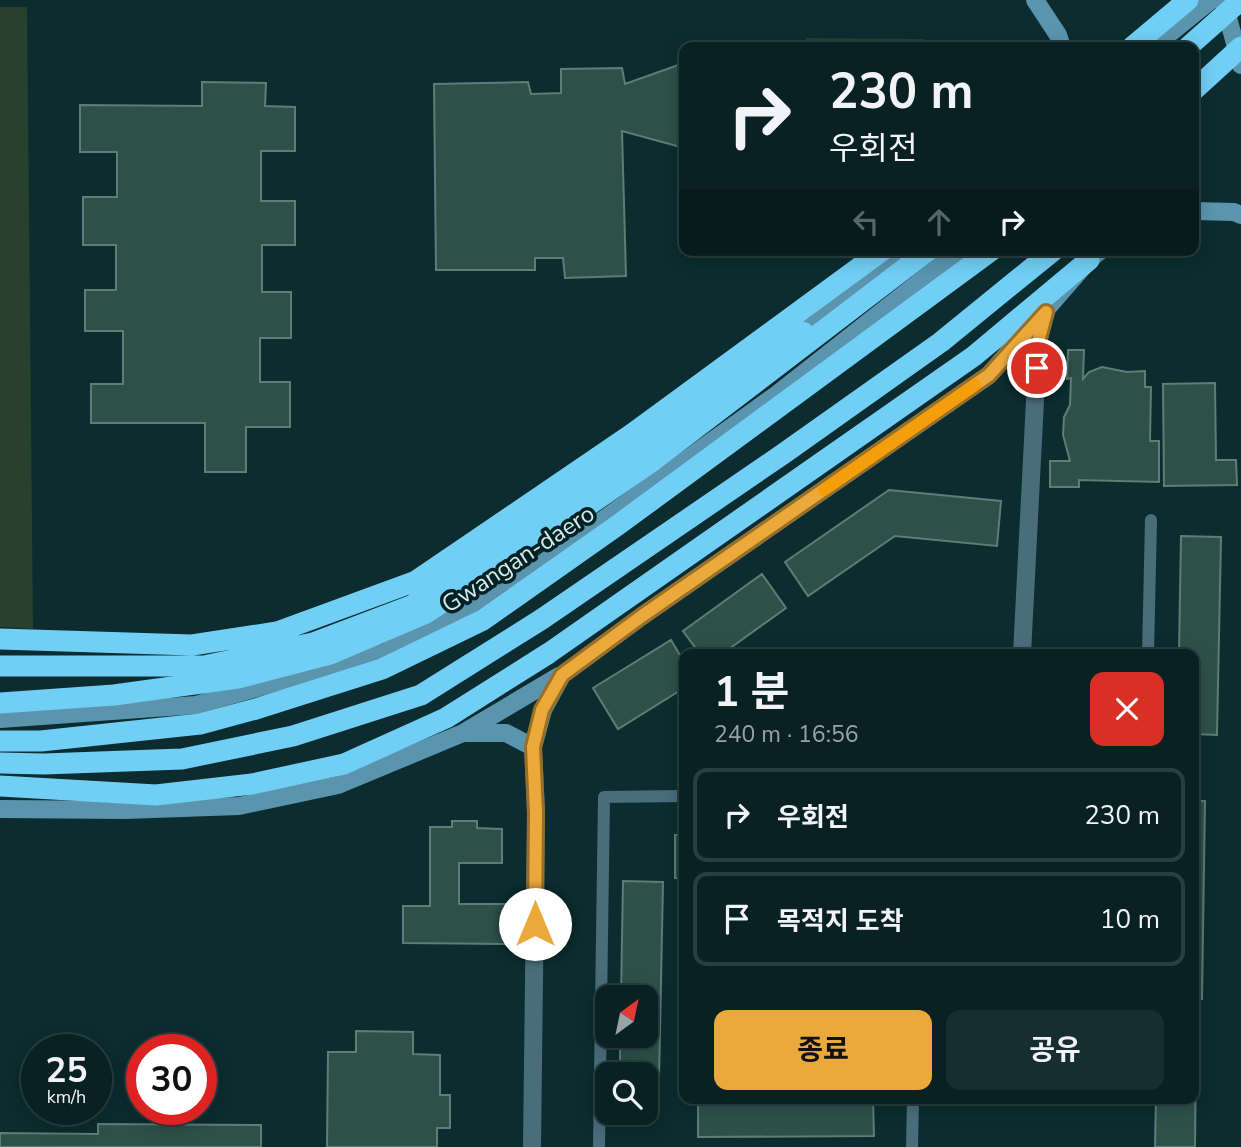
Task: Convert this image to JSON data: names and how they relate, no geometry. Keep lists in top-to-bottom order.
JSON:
{
  "streets": {
    "highway": ["Gwangan-daero"]
  },
  "north": "top right",
  "page": {
    "turn": ["230 m", "우회전"],
    "heading": ["1 분", "240 m · 16:56"],
    "list": [
      {
        "name": "우회전",
        "value": "230 m"
      },
      {
        "name": "목적지 도착",
        "value": "10 m"
      }
    ],
    "buttons": ["종료", "공유"],
    "speed": "25 km/h",
    "limit": "30"
  }
}
